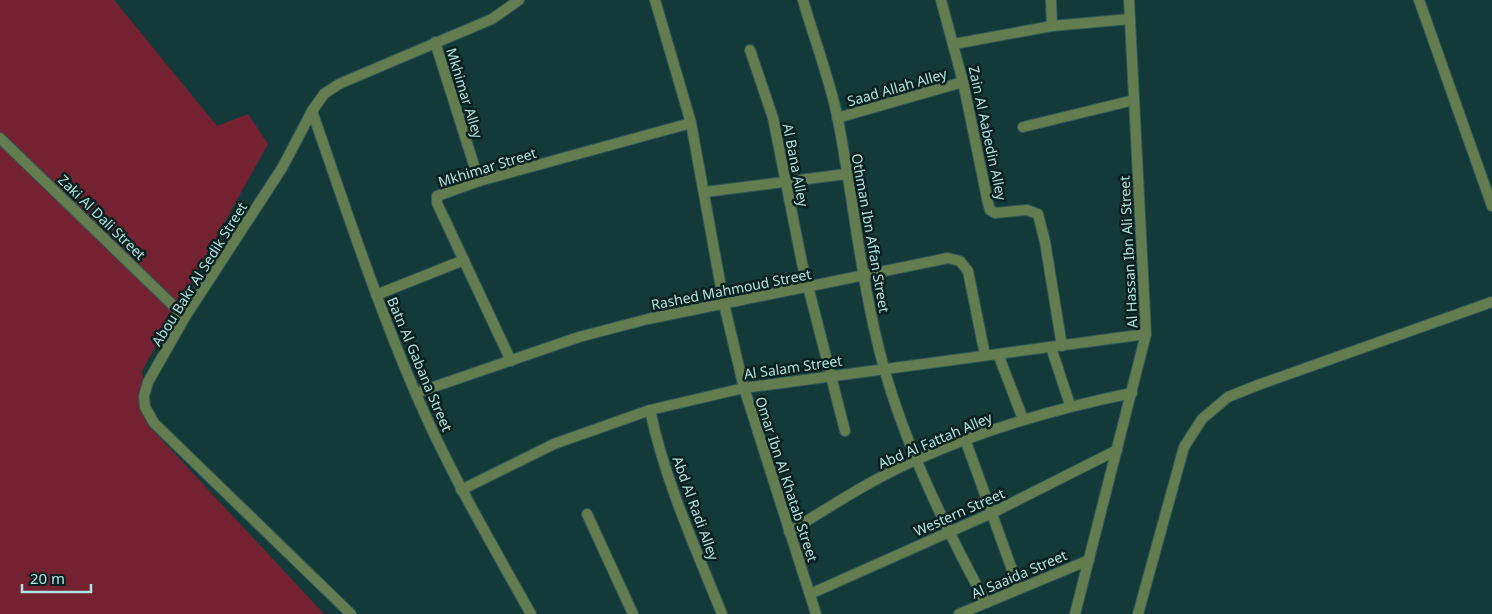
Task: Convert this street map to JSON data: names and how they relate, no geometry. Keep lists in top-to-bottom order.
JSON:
{
  "streets": {
    "street": [
      "Saad Allah Alley",
      "Mkhimar Alley",
      "Zain Al Aabedin Alley",
      "Al Bana Alley",
      "Mkhimar Street",
      "Zaki Al Dali Street",
      "Othman Ibn Affan Street",
      "Al Hassan Ibn Ali Street",
      "Abou Bakr Al Sedik Street",
      "Rashed Mahmoud Street",
      "Batn Al Gabana Street",
      "Al Salam Street",
      "Abd Al Fattah Alley",
      "Omar Ibn Al Khatab Street",
      "Abd Al Radi Alley",
      "Western Street",
      "Al Saaida Street"
    ]
  },
  "crossings": [
    ["Saad Allah Alley", "Zain Al Aabedin Alley"],
    ["Saad Allah Alley", "Othman Ibn Affan Street"],
    ["Mkhimar Alley", "Mkhimar Street"],
    ["Mkhimar Alley", "Abou Bakr Al Sedik Street"],
    ["Zain Al Aabedin Alley", "Al Salam Street"],
    ["Al Bana Alley", "Rashed Mahmoud Street"],
    ["Al Bana Alley", "Al Salam Street"],
    ["Mkhimar Street", "Rashed Mahmoud Street"],
    ["Mkhimar Street", "Omar Ibn Al Khatab Street"],
    ["Zaki Al Dali Street", "Abou Bakr Al Sedik Street"],
    ["Othman Ibn Affan Street", "Rashed Mahmoud Street"],
    ["Othman Ibn Affan Street", "Al Salam Street"],
    ["Othman Ibn Affan Street", "Abd Al Fattah Alley"],
    ["Othman Ibn Affan Street", "Western Street"],
    ["Othman Ibn Affan Street", "Al Saaida Street"],
    ["Al Hassan Ibn Ali Street", "Al Salam Street"],
    ["Al Hassan Ibn Ali Street", "Abd Al Fattah Alley"],
    ["Al Hassan Ibn Ali Street", "Western Street"],
    ["Al Hassan Ibn Ali Street", "Al Saaida Street"],
    ["Abou Bakr Al Sedik Street", "Batn Al Gabana Street"],
    ["Rashed Mahmoud Street", "Batn Al Gabana Street"],
    ["Rashed Mahmoud Street", "Al Salam Street"],
    ["Rashed Mahmoud Street", "Omar Ibn Al Khatab Street"],
    ["Batn Al Gabana Street", "Al Salam Street"],
    ["Al Salam Street", "Omar Ibn Al Khatab Street"],
    ["Al Salam Street", "Abd Al Radi Alley"],
    ["Abd Al Fattah Alley", "Omar Ibn Al Khatab Street"],
    ["Omar Ibn Al Khatab Street", "Western Street"]
  ],
  "scale_bar": "20 m"
}
